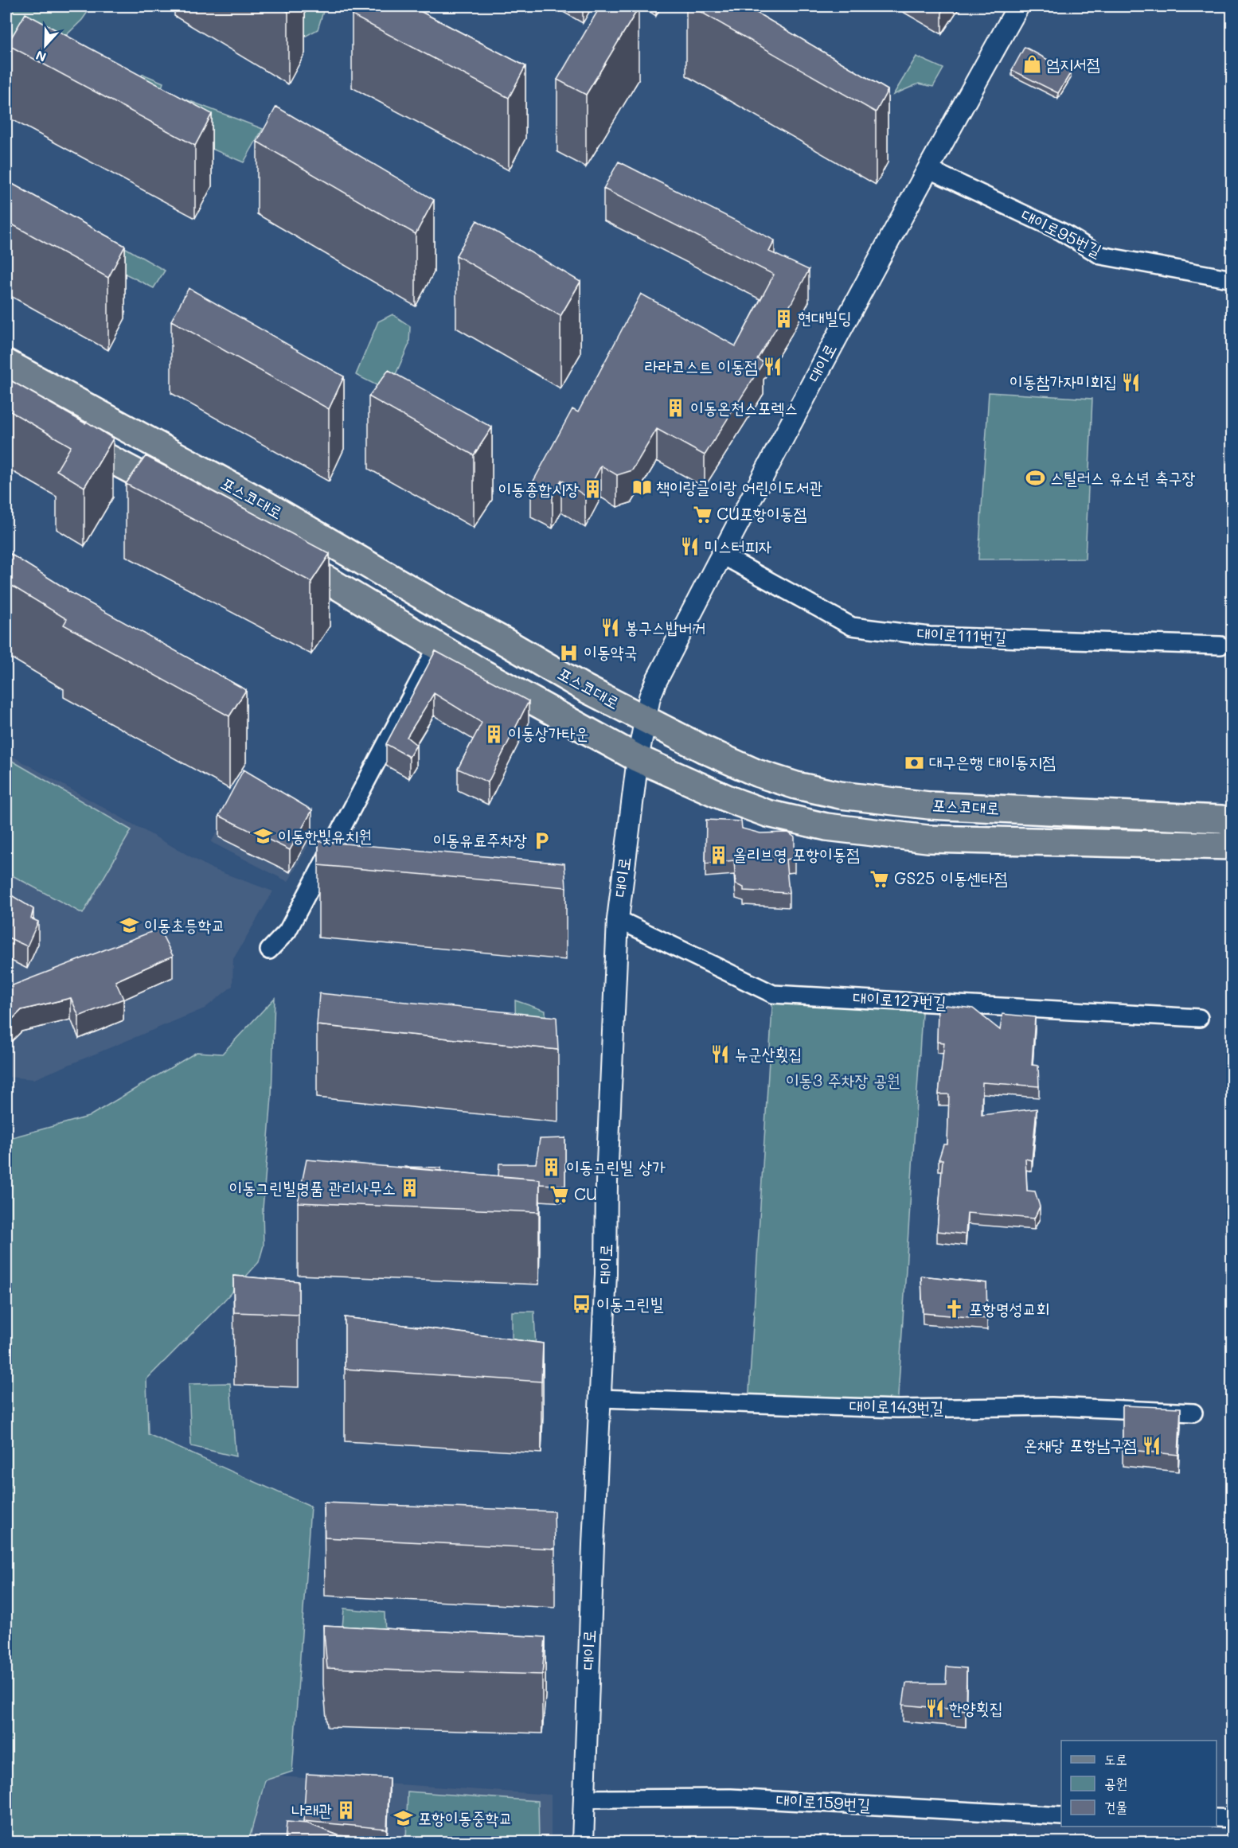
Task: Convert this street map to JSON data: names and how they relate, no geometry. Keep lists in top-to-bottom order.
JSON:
{
  "streets": {
    "main road": ["포스코대로"],
    "street": [
      "대이로95번길",
      "대이로",
      "대이로111번길",
      "대이로127번길",
      "대이로143번길",
      "대이로159번길"
    ]
  },
  "crossings": [
    ["대이로95번길", "대이로"],
    ["대이로", "포스코대로"],
    ["대이로", "대이로111번길"],
    ["대이로", "대이로127번길"],
    ["대이로", "대이로143번길"],
    ["대이로", "대이로159번길"]
  ],
  "parks": ["이동3 주차장 공원"],
  "places": {
    "shop": ["엄지서점"],
    "building": [
      "현대빌딩",
      "이동온천스포렉스",
      "이동종합시장",
      "이동상가타운",
      "올리브영 포항이동점",
      "이동그린빌 상가",
      "이동그린빌명품 관리사무소",
      "나래관"
    ],
    "restaurant": [
      "라라코스트 이동점",
      "이동참가자미회집",
      "미스터피자",
      "봉구스밥버거",
      "뉴군산횟집",
      "온채당 포항남구점",
      "한양횟집"
    ],
    "sports": ["스틸러스 유소년 축구장"],
    "library": ["책이랑글이랑 어린이도서관"],
    "supermarket": ["CU포항이동점", "GS25 이동센타점", "CU"],
    "hospital": ["이동약국"],
    "bank": ["대구은행 대이동지점"],
    "school or university": ["이동한빛유치원", "이동초등학교", "포항이동중학교"],
    "parking": ["이동유료주차장"],
    "bus stop": ["이동그린빌"],
    "church": ["포항명성교회"]
  },
  "legend": ["도로", "공원", "건물"],
  "north": "bottom"
}
